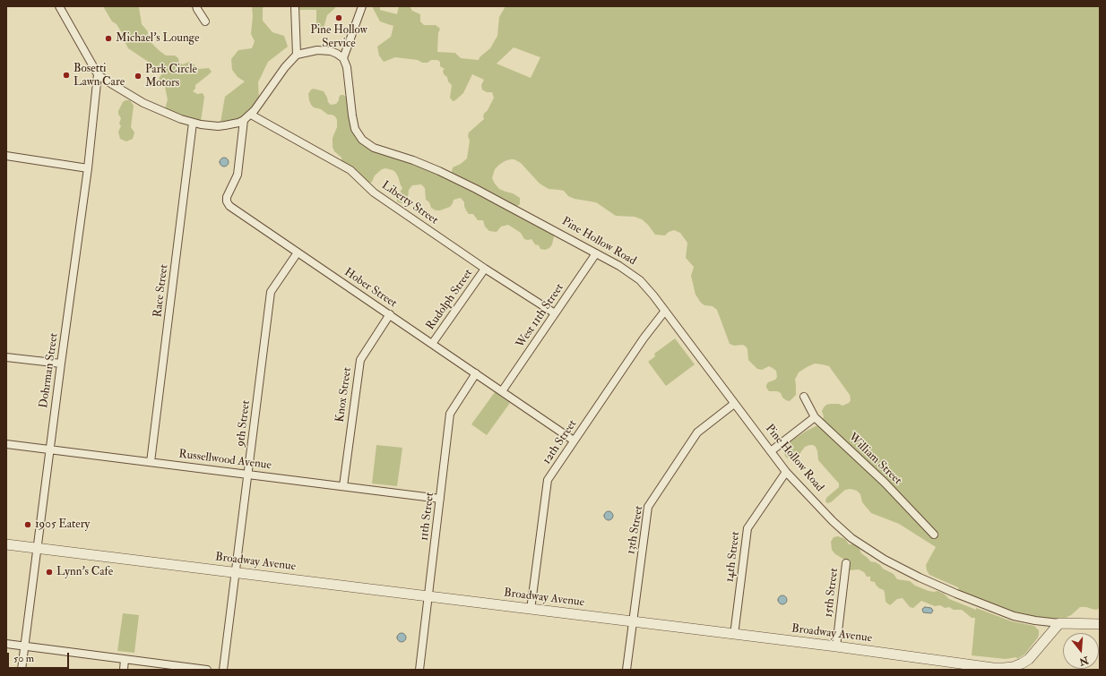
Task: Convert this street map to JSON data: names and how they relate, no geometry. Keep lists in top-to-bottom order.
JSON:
{
  "streets": {
    "street": [
      "Liberty Street",
      "Pine Hollow Road",
      "Hober Street",
      "Race Street",
      "Rudolph Street",
      "West 11th Street",
      "Dohrman Street",
      "Knox Street",
      "9th Street",
      "12th Street",
      "William Street",
      "Russellwood Avenue",
      "11th Street",
      "13th Street",
      "14th Street",
      "Broadway Avenue",
      "15th Street"
    ]
  },
  "crossings": [
    ["Liberty Street", "Rudolph Street"],
    ["Liberty Street", "West 11th Street"],
    ["Pine Hollow Road", "West 11th Street"],
    ["Pine Hollow Road", "12th Street"],
    ["Pine Hollow Road", "13th Street"],
    ["Pine Hollow Road", "14th Street"],
    ["Pine Hollow Road", "Broadway Avenue"],
    ["Hober Street", "Rudolph Street"],
    ["Hober Street", "West 11th Street"],
    ["Hober Street", "Knox Street"],
    ["Hober Street", "9th Street"],
    ["Hober Street", "12th Street"],
    ["Hober Street", "11th Street"],
    ["Race Street", "Russellwood Avenue"],
    ["Dohrman Street", "Russellwood Avenue"],
    ["Dohrman Street", "Broadway Avenue"],
    ["Knox Street", "Russellwood Avenue"],
    ["9th Street", "Russellwood Avenue"],
    ["9th Street", "Broadway Avenue"],
    ["12th Street", "Broadway Avenue"],
    ["Russellwood Avenue", "11th Street"],
    ["11th Street", "Broadway Avenue"],
    ["13th Street", "Broadway Avenue"],
    ["14th Street", "Broadway Avenue"],
    ["Broadway Avenue", "15th Street"]
  ],
  "places": [
    "Pine Hollow Service",
    "Michael's Lounge",
    "Bosetti Lawn Care",
    "Park Circle Motors",
    "1905 Eatery",
    "Lynn's Cafe"
  ],
  "scale_bar": "50 m",
  "north": "bottom"
}
